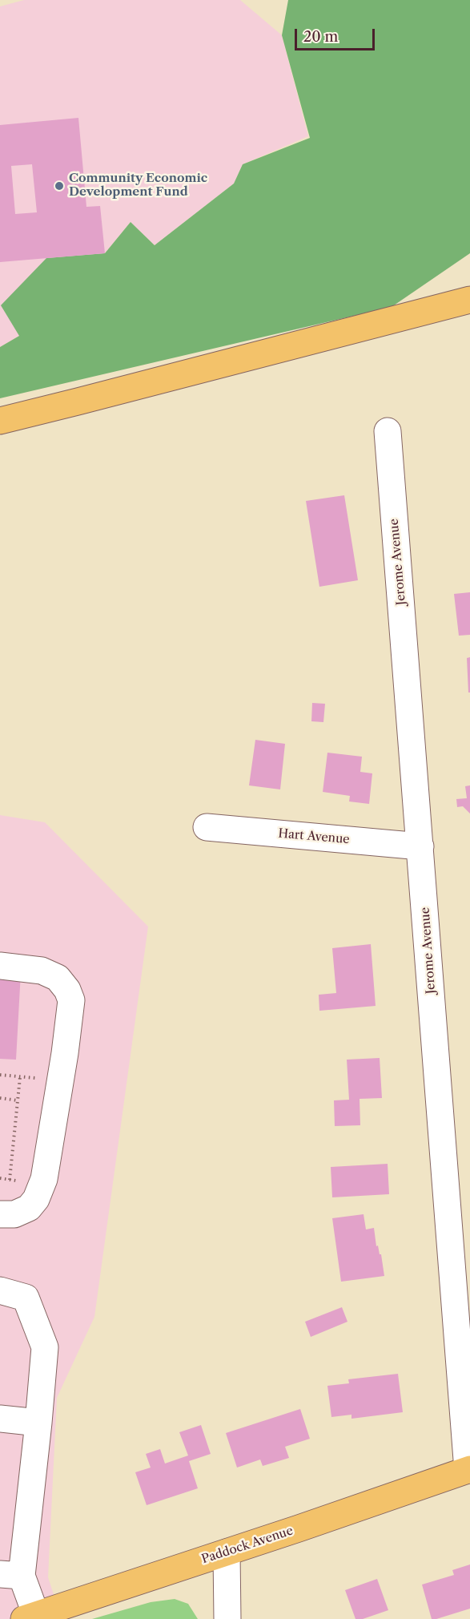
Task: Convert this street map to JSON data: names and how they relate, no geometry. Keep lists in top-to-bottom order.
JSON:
{
  "streets": {
    "main road": ["Paddock Avenue"],
    "street": ["Jerome Avenue", "Hart Avenue"]
  },
  "crossings": [
    ["Jerome Avenue", "Hart Avenue"],
    ["Jerome Avenue", "Paddock Avenue"]
  ],
  "places": ["Community Economic Development Fund"],
  "scale_bar": "20 m"
}
